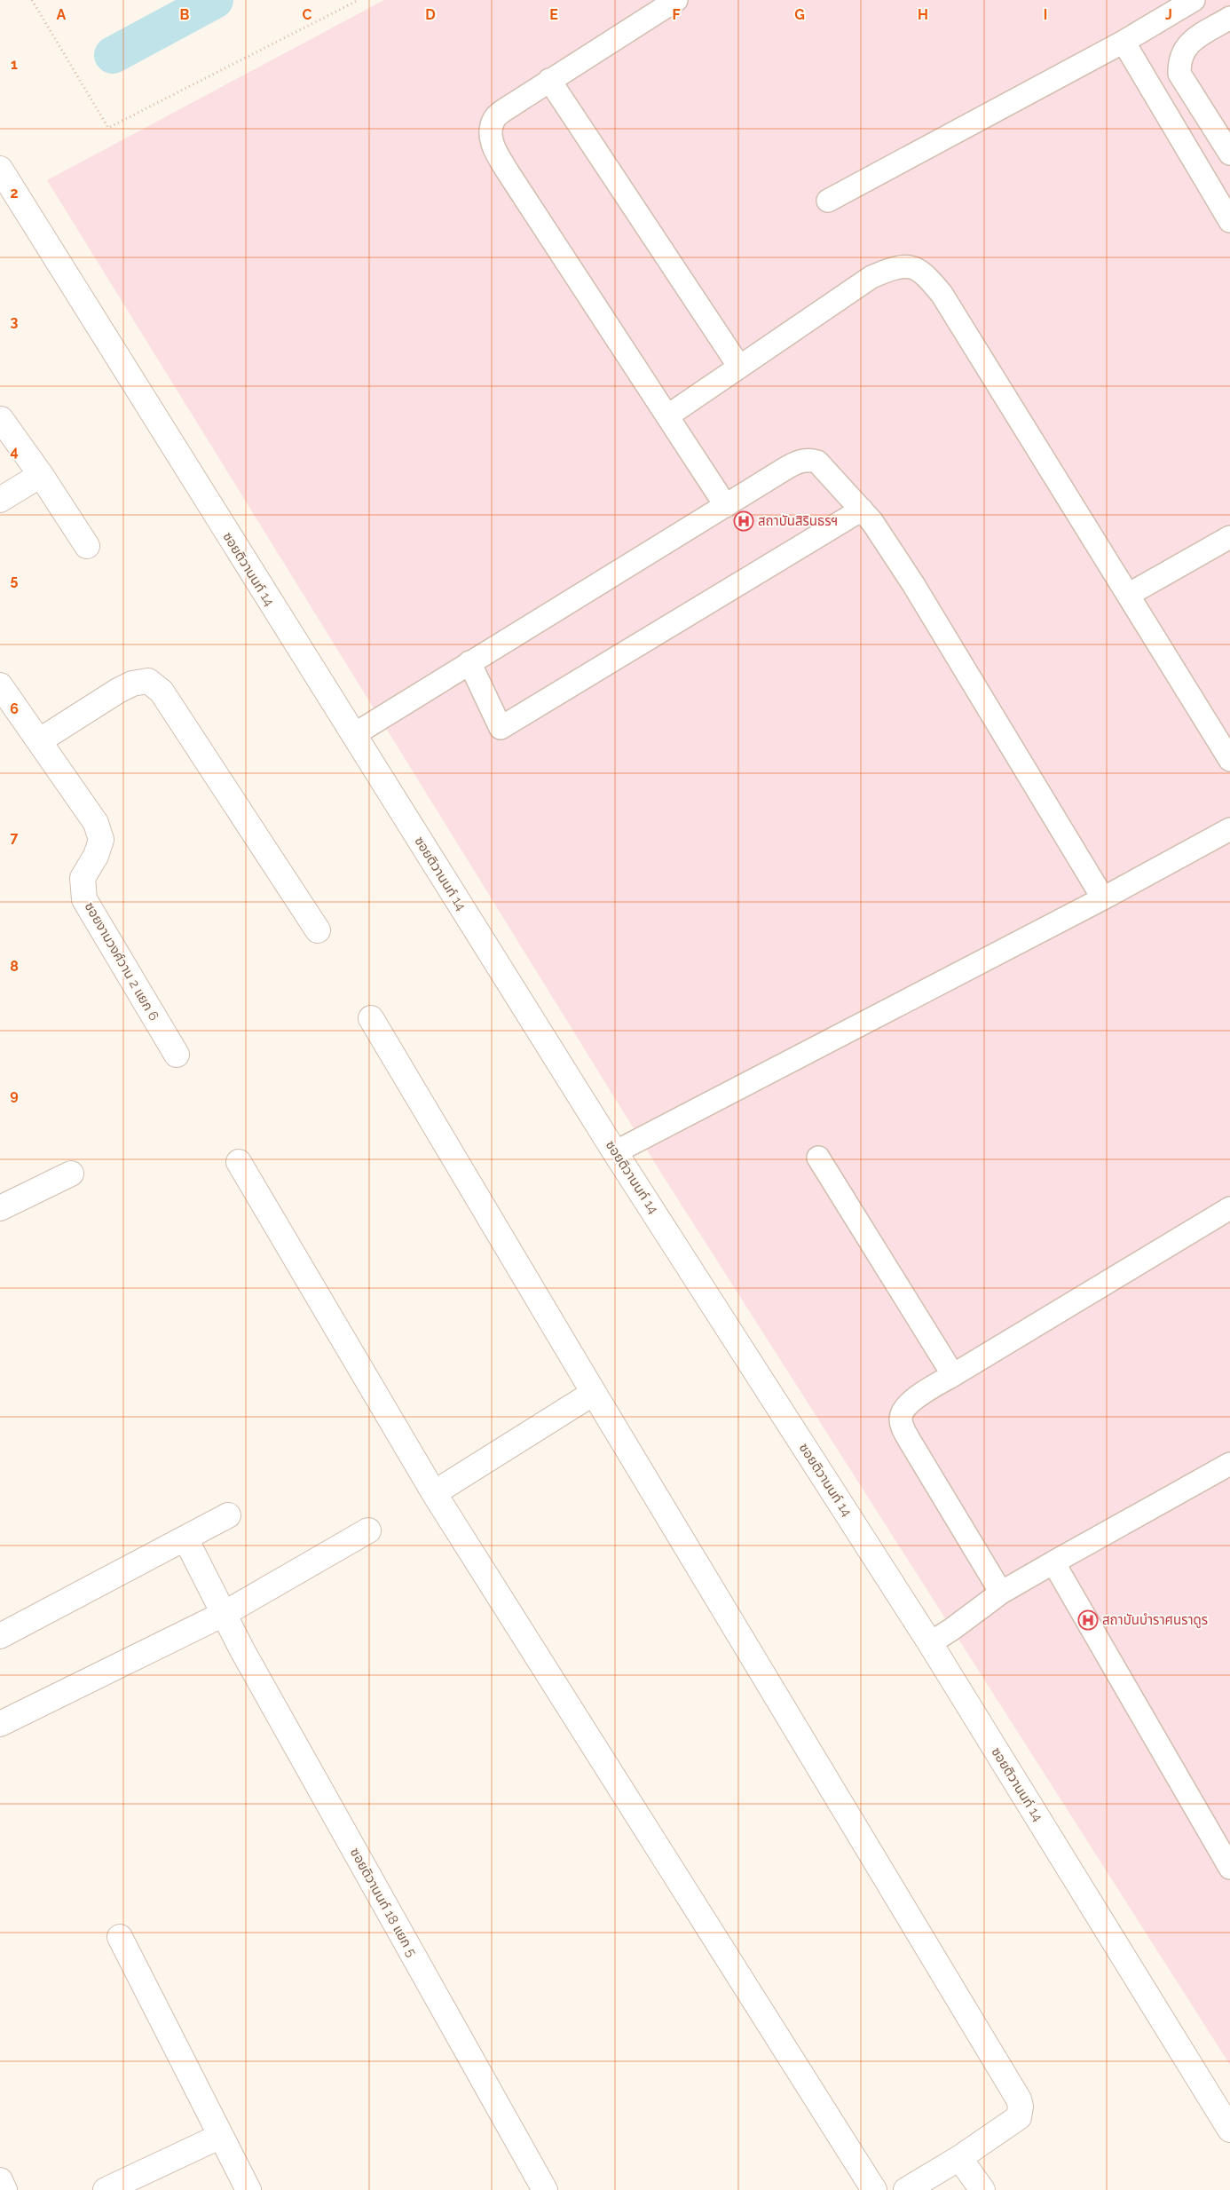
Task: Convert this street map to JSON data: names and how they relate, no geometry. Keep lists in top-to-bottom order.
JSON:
{
  "streets": {
    "street": ["ซอยติวานนท์ 14", "ซอยงามวงศ์วาน 2 แยก 6", "ซอยติวานนท์ 18 แยก 5"]
  },
  "places": {
    "hospital": ["สถาบันสิรินธรฯ", "สถาบันบำราศนราดูร"]
  },
  "grid": {
    "columns": [
      "A",
      "B",
      "C",
      "D",
      "E",
      "F",
      "G",
      "H",
      "I",
      "J"
    ],
    "rows": [
      "1",
      "2",
      "3",
      "4",
      "5",
      "6",
      "7",
      "8",
      "9"
    ]
  }
}
